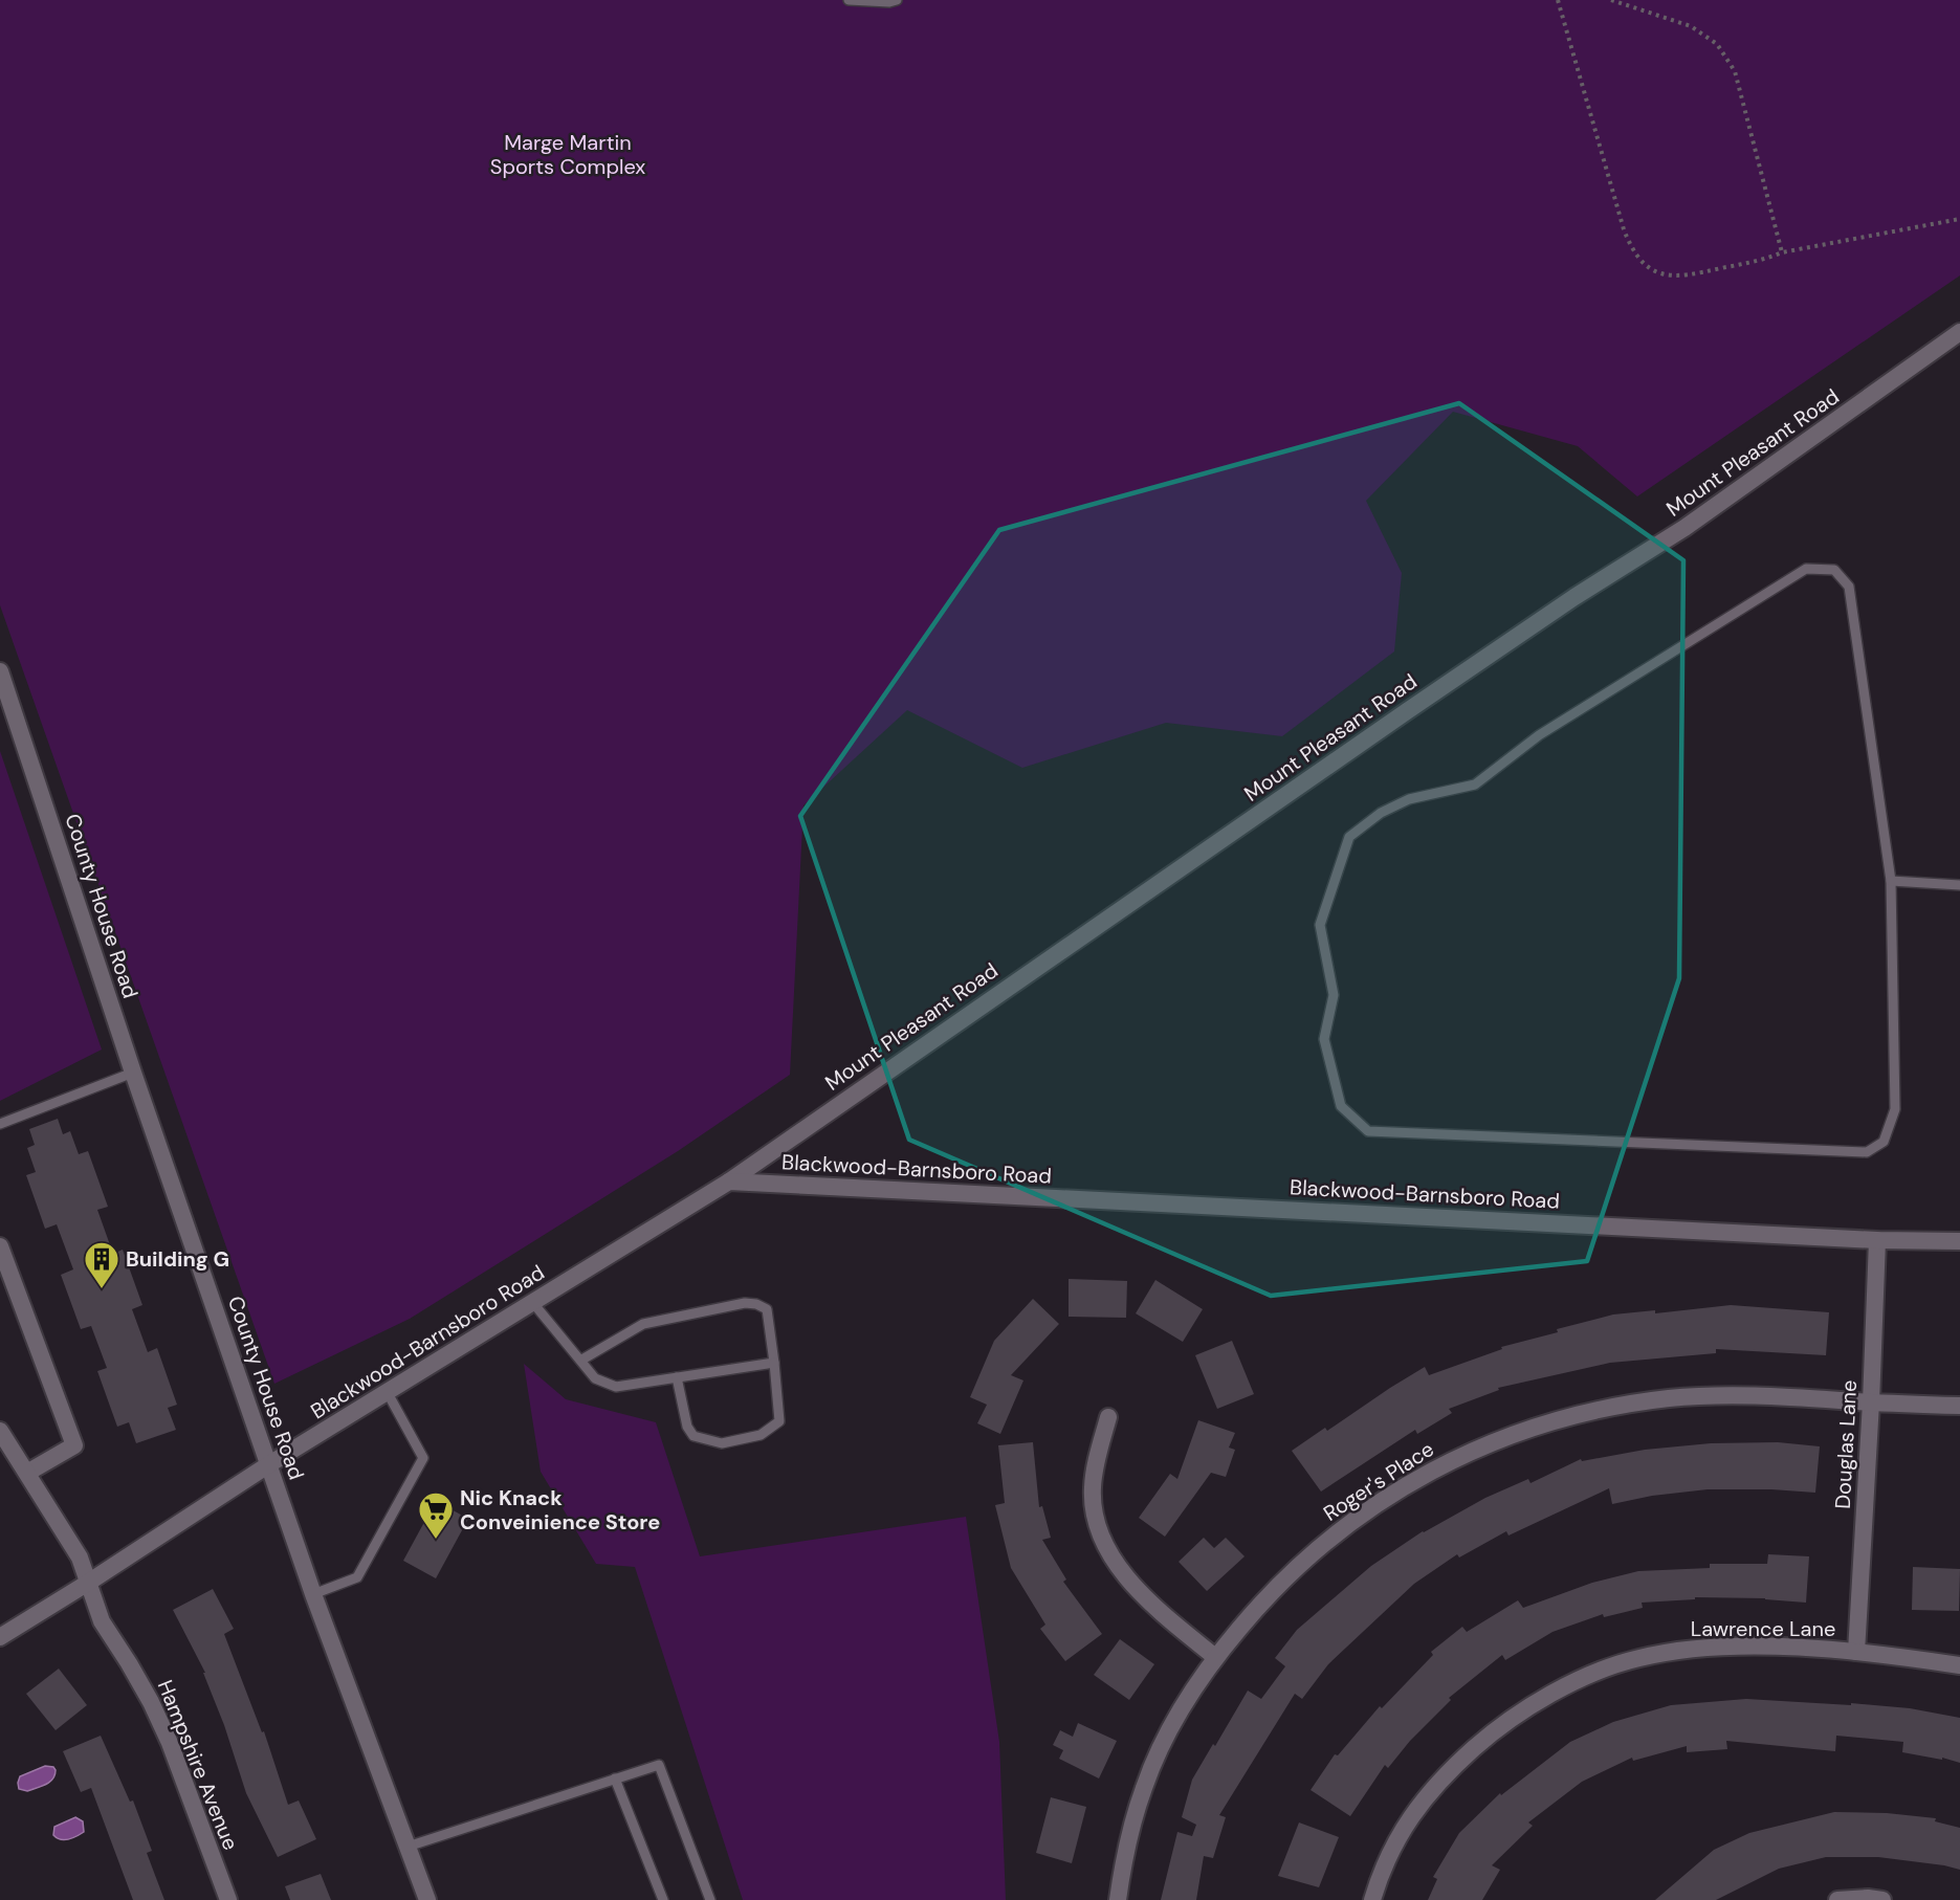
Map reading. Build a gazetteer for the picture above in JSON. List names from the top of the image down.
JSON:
{
  "streets": {
    "street": [
      "Mount Pleasant Road",
      "County House Road",
      "Blackwood-Barnsboro Road",
      "Douglas Lane",
      "Roger's Place",
      "Lawrence Lane",
      "Hampshire Avenue"
    ]
  },
  "crossings": [
    ["Mount Pleasant Road", "Blackwood-Barnsboro Road"],
    ["County House Road", "Blackwood-Barnsboro Road"],
    ["Blackwood-Barnsboro Road", "Douglas Lane"],
    ["Blackwood-Barnsboro Road", "Hampshire Avenue"],
    ["Douglas Lane", "Roger's Place"],
    ["Douglas Lane", "Lawrence Lane"]
  ],
  "parks": ["Marge Martin Sports Complex"],
  "places": {
    "building": ["Building G"],
    "supermarket": ["Nic Knack Conveinience Store"]
  }
}
